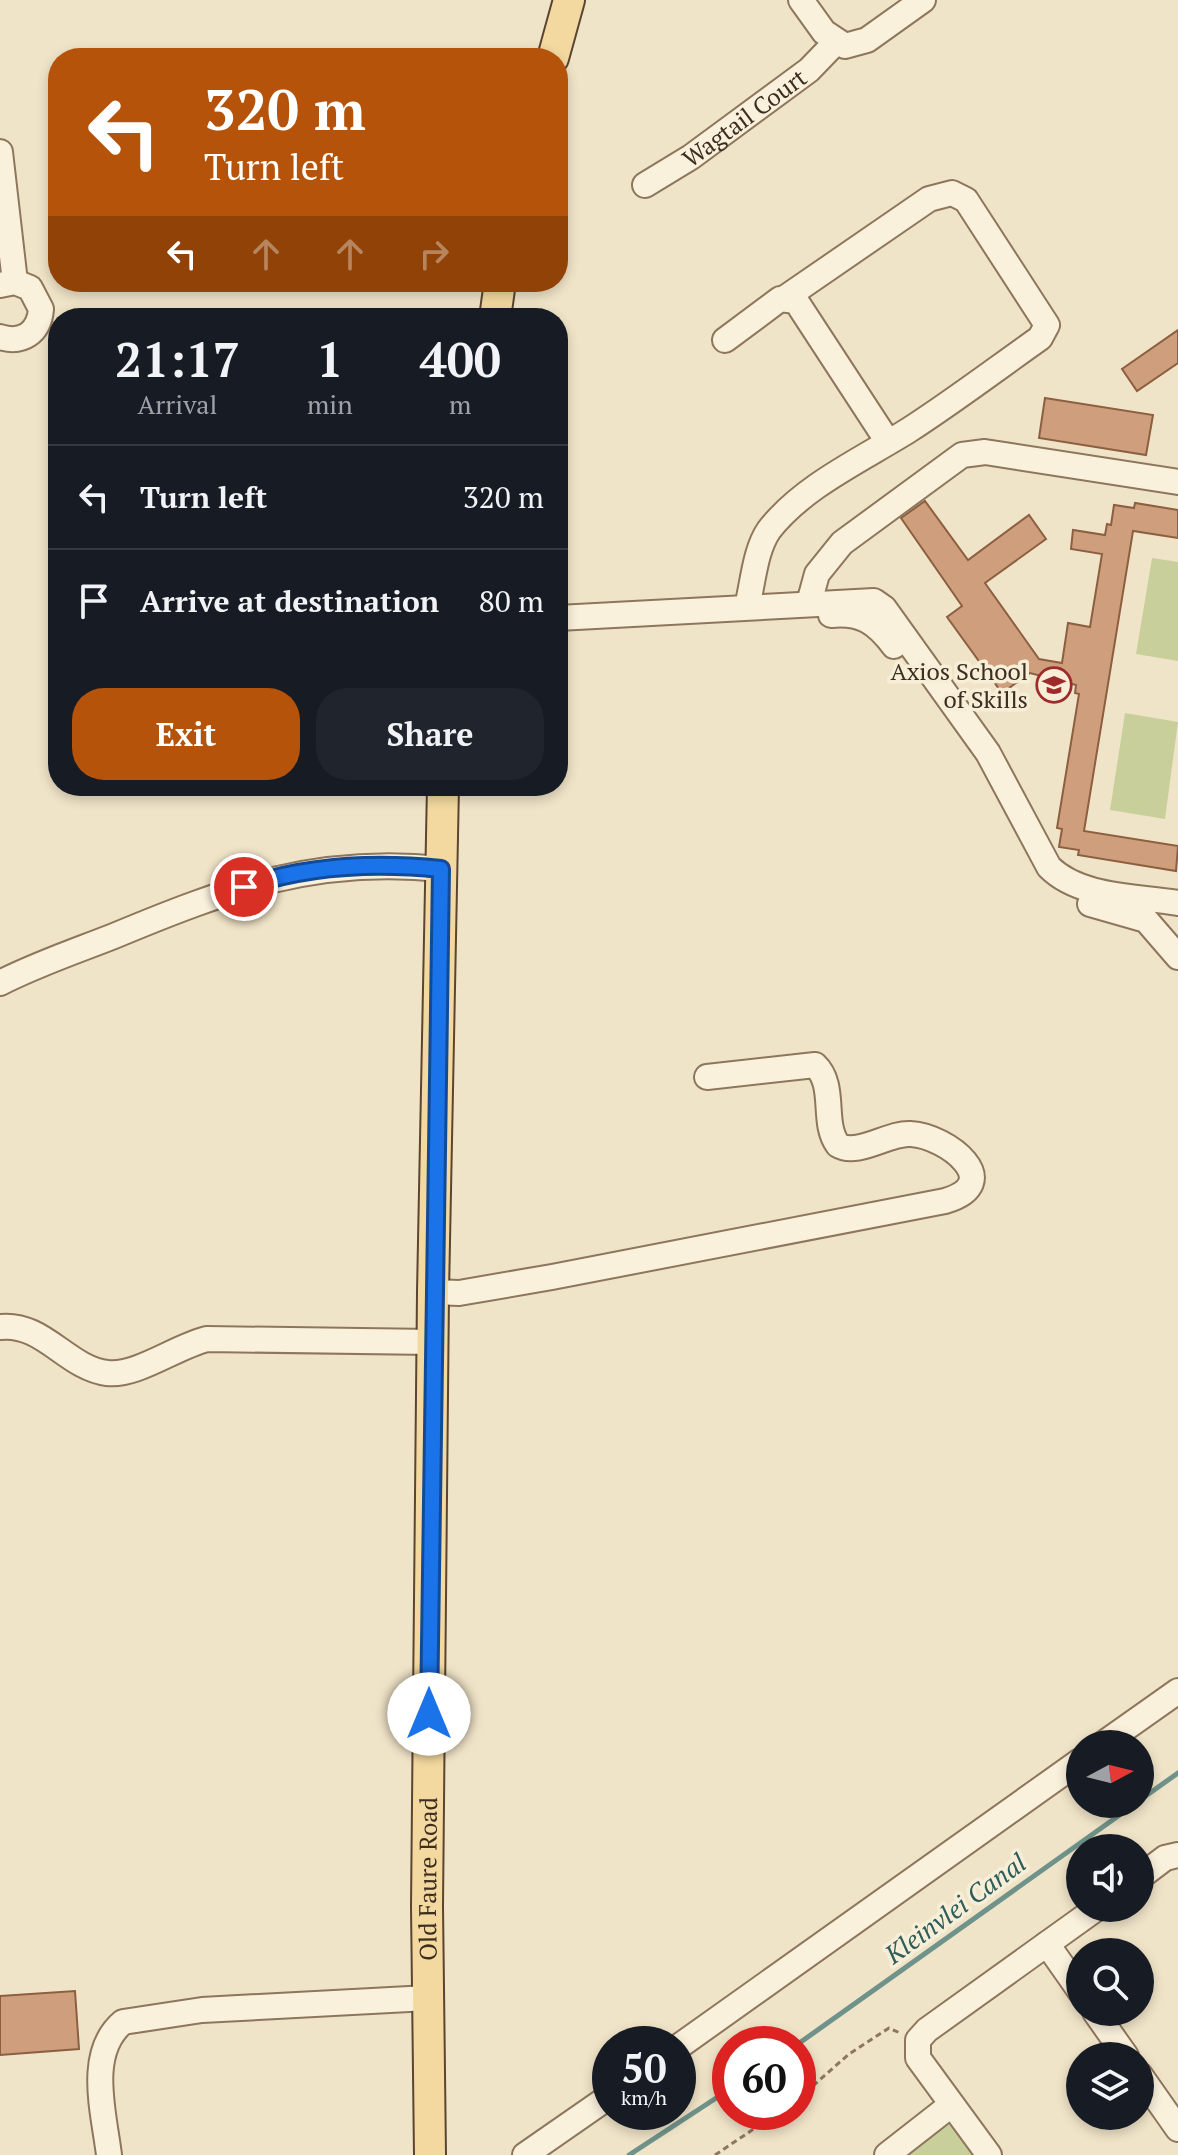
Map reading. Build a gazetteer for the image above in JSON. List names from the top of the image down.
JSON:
{
  "streets": {
    "main road": ["Old Faure Road"],
    "street": ["Wagtail Court"]
  },
  "water": ["Kleinvlei Canal"],
  "places": {
    "school or university": ["Axios School of Skills"]
  },
  "north": "right",
  "page": {
    "turn": ["320 m", "Turn left"],
    "eta": [
      "21:17",
      "Arrival",
      "1",
      "min",
      "400",
      "m"
    ],
    "list": [
      {
        "name": "Turn left",
        "value": "320 m"
      },
      {
        "name": "Arrive at destination",
        "value": "80 m"
      }
    ],
    "buttons": ["Exit", "Share"],
    "speed": "50 km/h",
    "limit": "60"
  }
}
